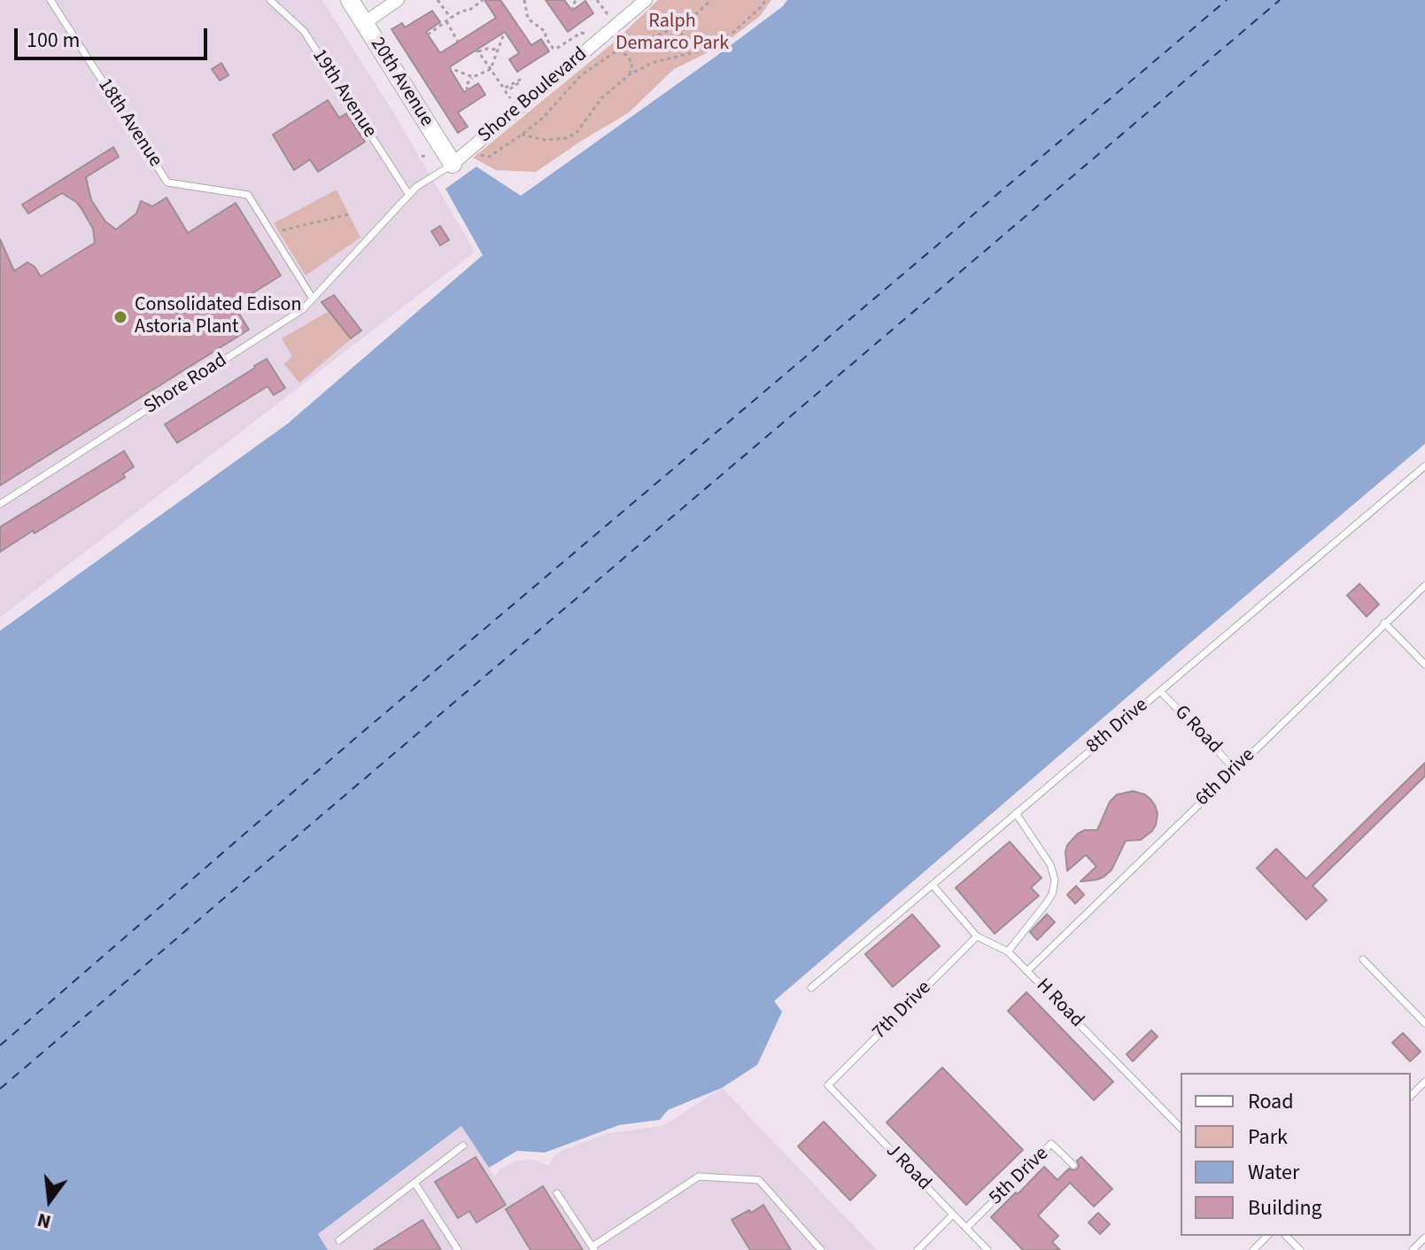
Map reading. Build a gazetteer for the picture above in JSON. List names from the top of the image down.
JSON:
{
  "streets": {
    "street": ["20th Avenue", "Shore Boulevard"],
    "lane": [
      "19th Avenue",
      "18th Avenue",
      "Shore Road",
      "8th Drive",
      "G Road",
      "6th Drive",
      "H Road",
      "7th Drive",
      "J Road",
      "5th Drive"
    ]
  },
  "crossings": [
    ["20th Avenue", "Shore Boulevard"],
    ["20th Avenue", "Shore Road"],
    ["19th Avenue", "Shore Road"],
    ["Shore Boulevard", "Shore Road"],
    ["18th Avenue", "Shore Road"],
    ["8th Drive", "G Road"],
    ["8th Drive", "H Road"],
    ["G Road", "6th Drive"],
    ["6th Drive", "H Road"],
    ["H Road", "7th Drive"],
    ["7th Drive", "J Road"],
    ["J Road", "5th Drive"]
  ],
  "parks": ["Ralph Demarco Park"],
  "places": ["Consolidated Edison Astoria Plant"],
  "legend": [
    "Road",
    "Park",
    "Water",
    "Building"
  ],
  "scale_bar": "100 m",
  "north": "bottom"
}
